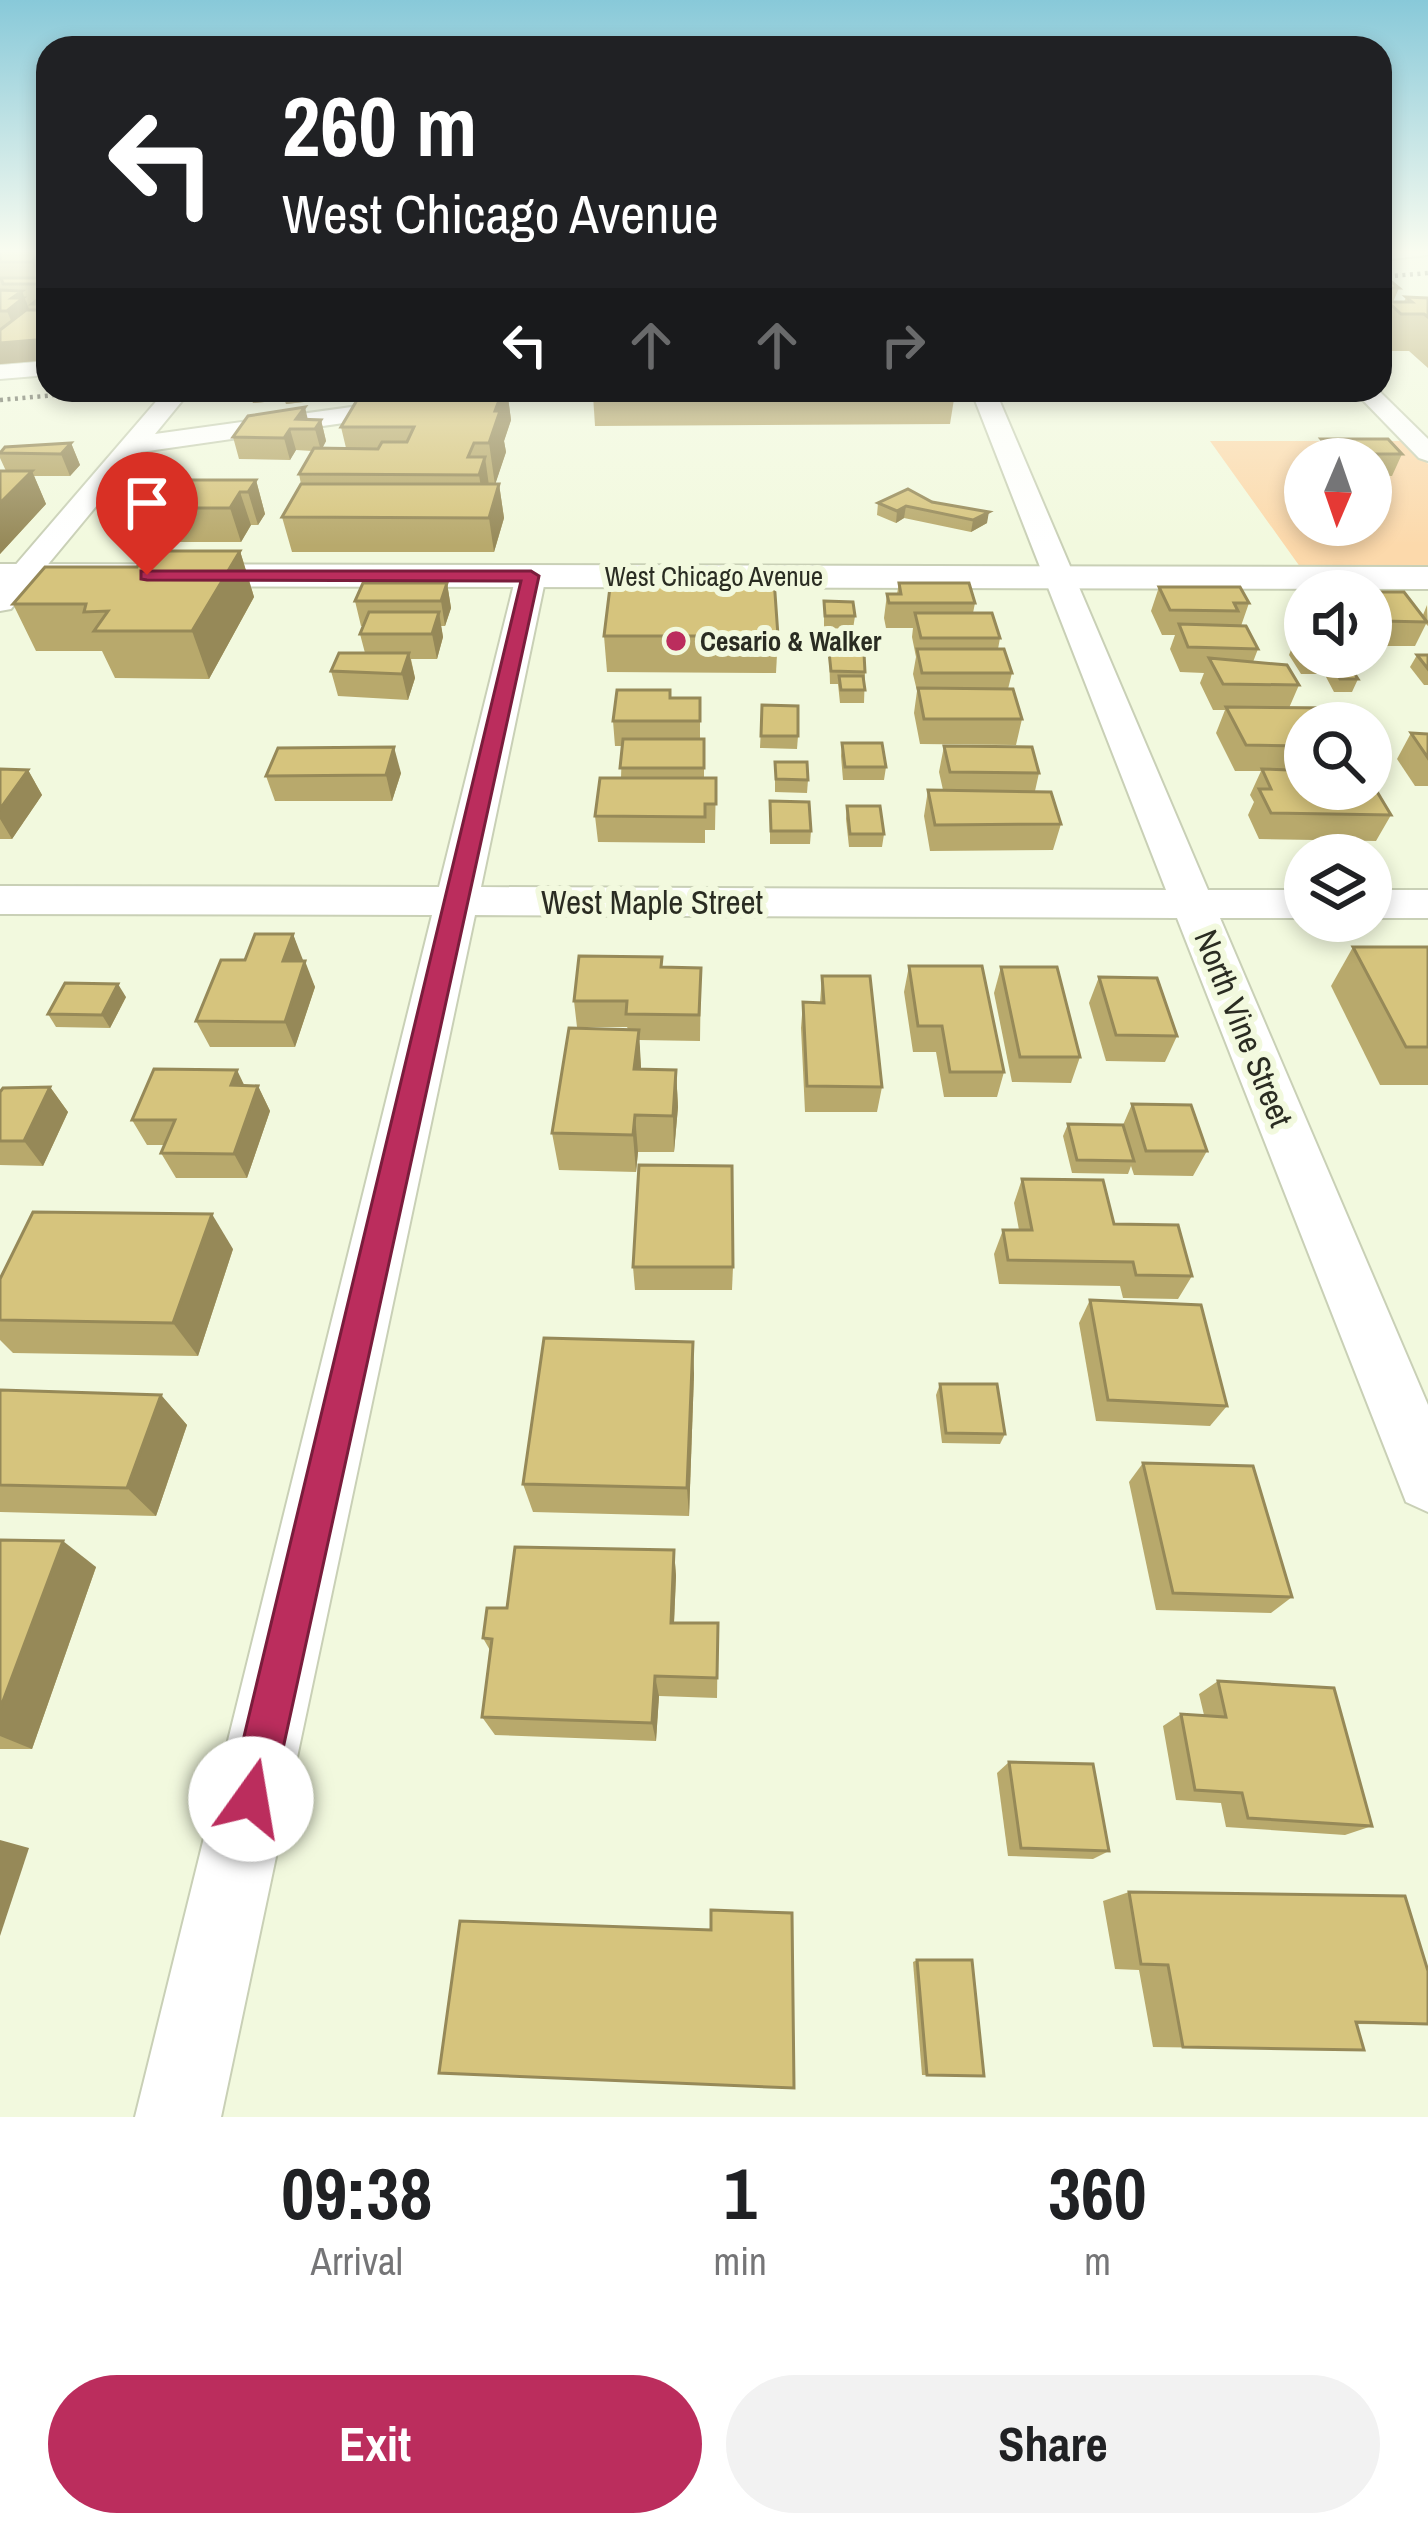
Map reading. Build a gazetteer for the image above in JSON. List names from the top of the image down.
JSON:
{
  "streets": {
    "main road": ["West Chicago Avenue"],
    "street": ["West Maple Street", "North Vine Street"]
  },
  "crossings": [
    ["West Chicago Avenue", "North Vine Street"],
    ["West Maple Street", "North Vine Street"]
  ],
  "places": ["Cesario & Walker"],
  "north": "bottom",
  "page": {
    "turn": ["260 m", "West Chicago Avenue"],
    "eta": [
      "09:38",
      "Arrival",
      "1",
      "min",
      "360",
      "m"
    ],
    "buttons": ["Exit", "Share"]
  }
}
